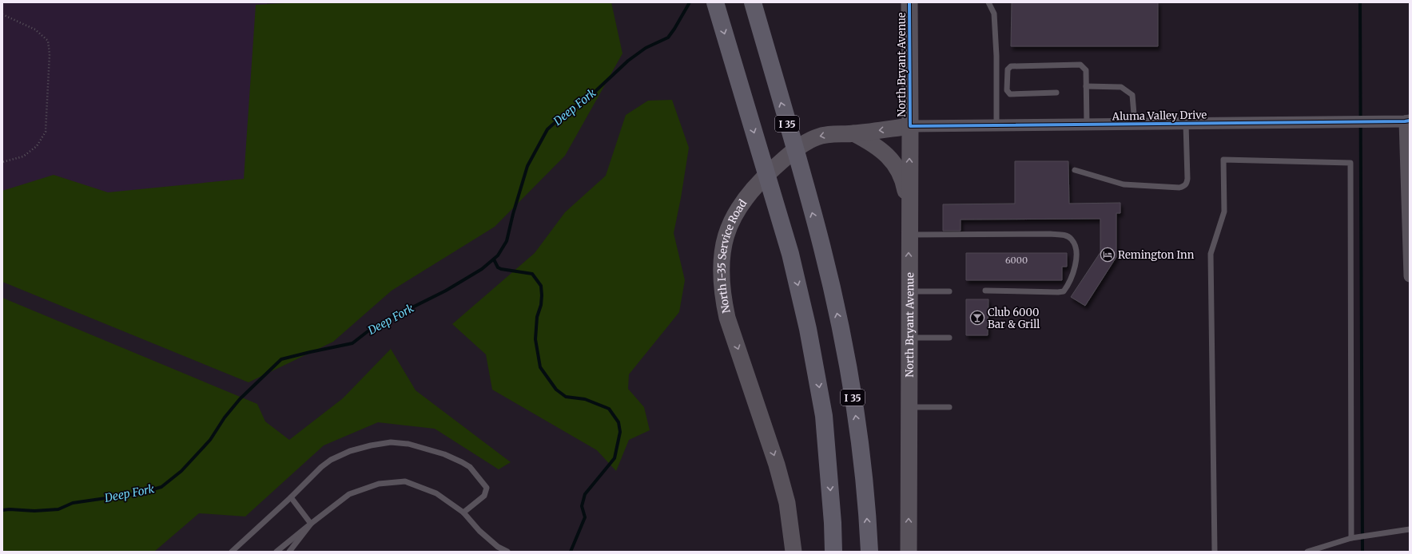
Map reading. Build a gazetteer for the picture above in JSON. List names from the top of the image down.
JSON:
{
  "streets": {
    "highway": ["I 35"],
    "main road": ["North Bryant Avenue", "North I-35 Service Road"],
    "street": ["Aluma Valley Drive"]
  },
  "crossings": [
    ["North Bryant Avenue", "Aluma Valley Drive"],
    ["North Bryant Avenue", "North I-35 Service Road"],
    ["Aluma Valley Drive", "North I-35 Service Road"]
  ],
  "one_way": ["North Bryant Avenue"],
  "water": ["Deep Fork"],
  "places": {
    "hotel": ["Remington Inn"],
    "bar": ["Club 6000 Bar & Grill"]
  },
  "house_numbers": ["6000"]
}
